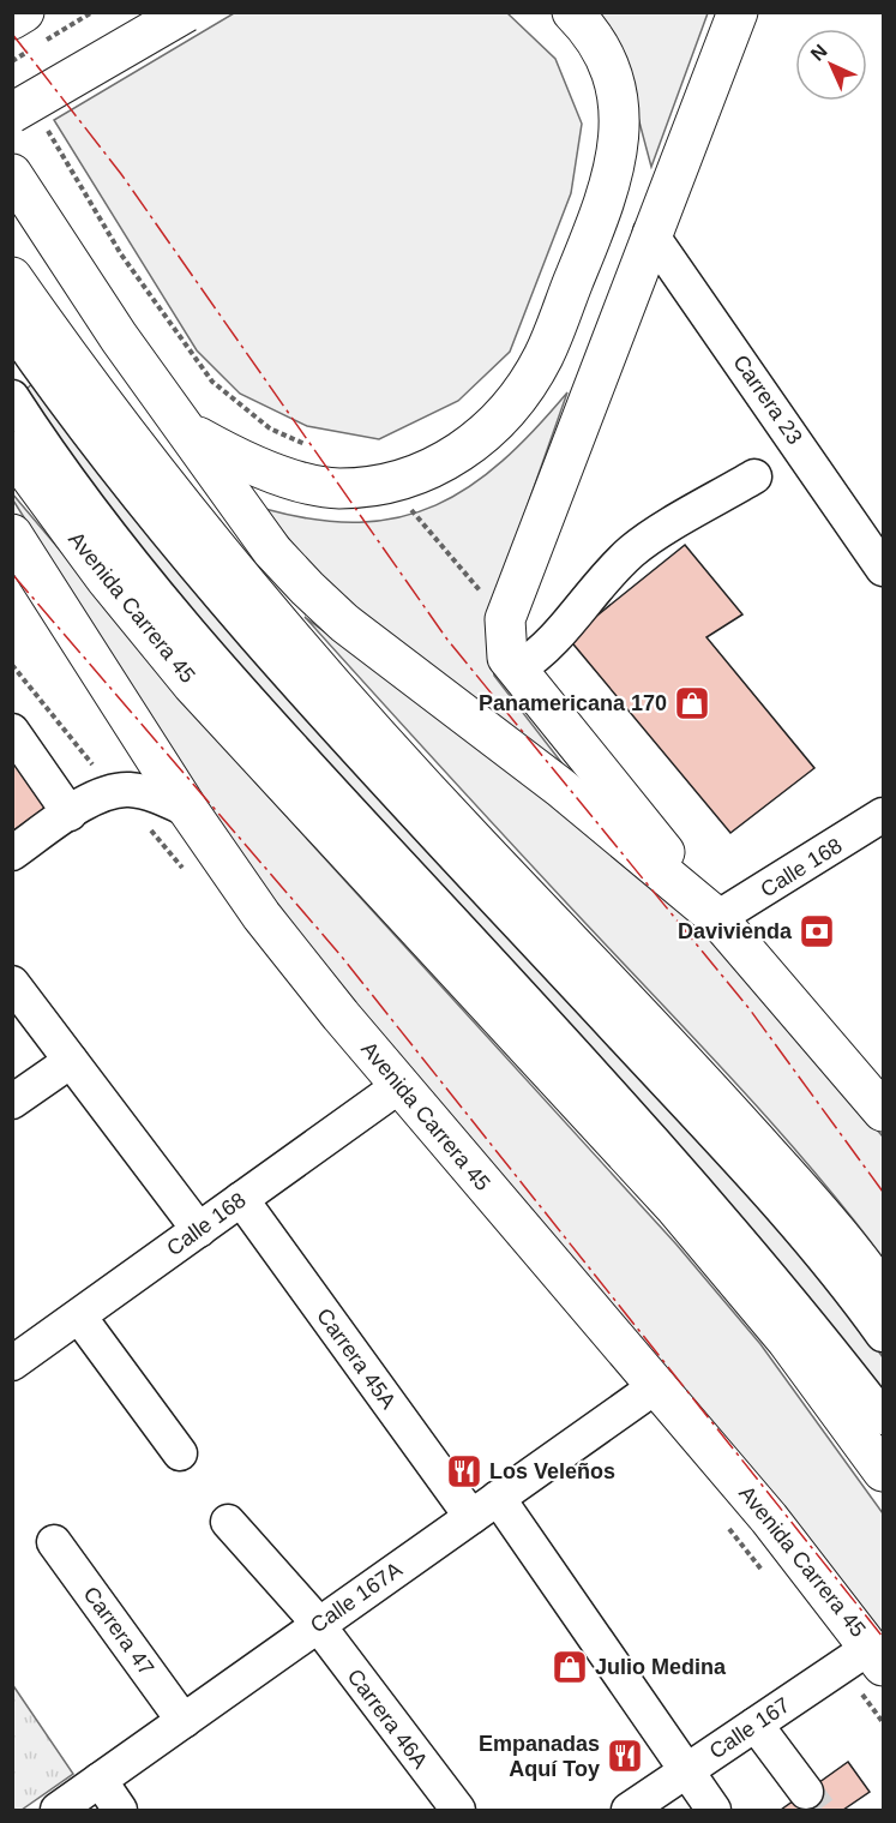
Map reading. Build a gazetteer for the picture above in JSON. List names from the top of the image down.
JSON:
{
  "streets": {
    "main road": ["Avenida Carrera 45"],
    "street": [
      "Carrera 23",
      "Calle 168",
      "Carrera 45A",
      "Calle 167A",
      "Carrera 47",
      "Carrera 46A",
      "Calle 167"
    ]
  },
  "crossings": [
    ["Avenida Carrera 45", "Calle 168"],
    ["Avenida Carrera 45", "Calle 167A"],
    ["Avenida Carrera 45", "Calle 167"],
    ["Calle 168", "Carrera 45A"],
    ["Carrera 45A", "Calle 167A"],
    ["Carrera 45A", "Calle 167"],
    ["Calle 167A", "Carrera 47"],
    ["Calle 167A", "Carrera 46A"]
  ],
  "places": {
    "shop": ["Panamericana 170", "Julio Medina"],
    "bank": ["Davivienda"],
    "restaurant": ["Los Veleños", "Empanadas Aquí Toy"]
  },
  "north": "top left"
}
